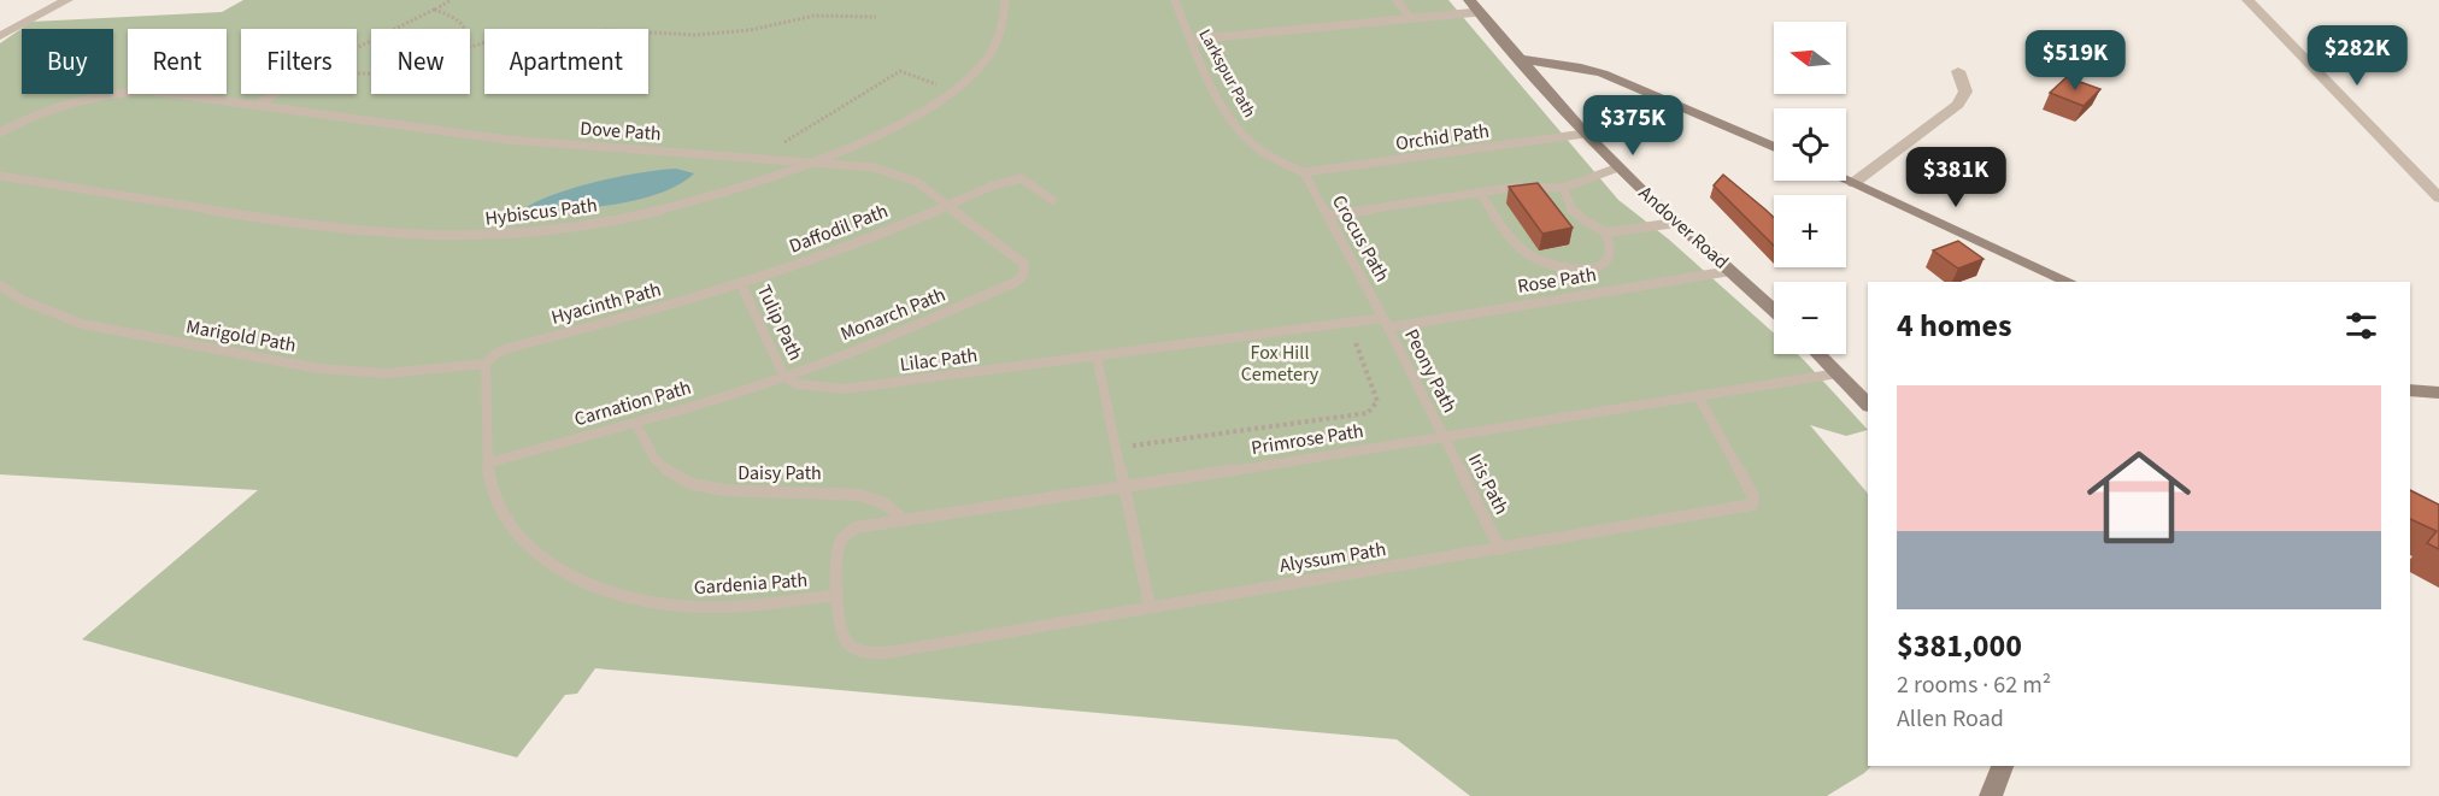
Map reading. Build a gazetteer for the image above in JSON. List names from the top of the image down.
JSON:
{
  "streets": {
    "main road": ["Andover Road"],
    "lane": [
      "Larkspur Path",
      "Dove Path",
      "Orchid Path",
      "Hybiscus Path",
      "Daffodil Path",
      "Crocus Path",
      "Rose Path",
      "Hyacinth Path",
      "Monarch Path",
      "Tulip Path",
      "Marigold Path",
      "Lilac Path",
      "Peony Path",
      "Carnation Path",
      "Primrose Path",
      "Daisy Path",
      "Iris Path",
      "Alyssum Path",
      "Gardenia Path"
    ]
  },
  "crossings": [
    ["Larkspur Path", "Orchid Path"],
    ["Larkspur Path", "Crocus Path"],
    ["Dove Path", "Hybiscus Path"],
    ["Dove Path", "Daffodil Path"],
    ["Dove Path", "Monarch Path"],
    ["Orchid Path", "Andover Road"],
    ["Orchid Path", "Crocus Path"],
    ["Andover Road", "Rose Path"],
    ["Daffodil Path", "Hyacinth Path"],
    ["Daffodil Path", "Tulip Path"],
    ["Crocus Path", "Rose Path"],
    ["Crocus Path", "Lilac Path"],
    ["Crocus Path", "Peony Path"],
    ["Rose Path", "Lilac Path"],
    ["Rose Path", "Peony Path"],
    ["Hyacinth Path", "Tulip Path"],
    ["Hyacinth Path", "Marigold Path"],
    ["Hyacinth Path", "Gardenia Path"],
    ["Monarch Path", "Tulip Path"],
    ["Monarch Path", "Lilac Path"],
    ["Monarch Path", "Carnation Path"],
    ["Tulip Path", "Lilac Path"],
    ["Tulip Path", "Carnation Path"],
    ["Marigold Path", "Gardenia Path"],
    ["Lilac Path", "Peony Path"],
    ["Lilac Path", "Carnation Path"],
    ["Peony Path", "Primrose Path"],
    ["Peony Path", "Iris Path"],
    ["Carnation Path", "Daisy Path"],
    ["Carnation Path", "Gardenia Path"],
    ["Primrose Path", "Daisy Path"],
    ["Primrose Path", "Iris Path"],
    ["Primrose Path", "Alyssum Path"],
    ["Primrose Path", "Gardenia Path"],
    ["Iris Path", "Alyssum Path"],
    ["Alyssum Path", "Gardenia Path"]
  ],
  "parks": ["Fox Hill Cemetery"],
  "north": "left",
  "page": {
    "map_buttons": ["+", "−"],
    "price": [
      "$282K",
      "$519K",
      "$375K",
      "$381K"
    ],
    "chip": [
      "Buy",
      "Rent",
      "Filters",
      "New",
      "Apartment"
    ],
    "heading": "4 homes",
    "list": [
      {
        "name": "$381,000",
        "note": "2 rooms · 62 m² · Allen Road"
      }
    ]
  }
}
